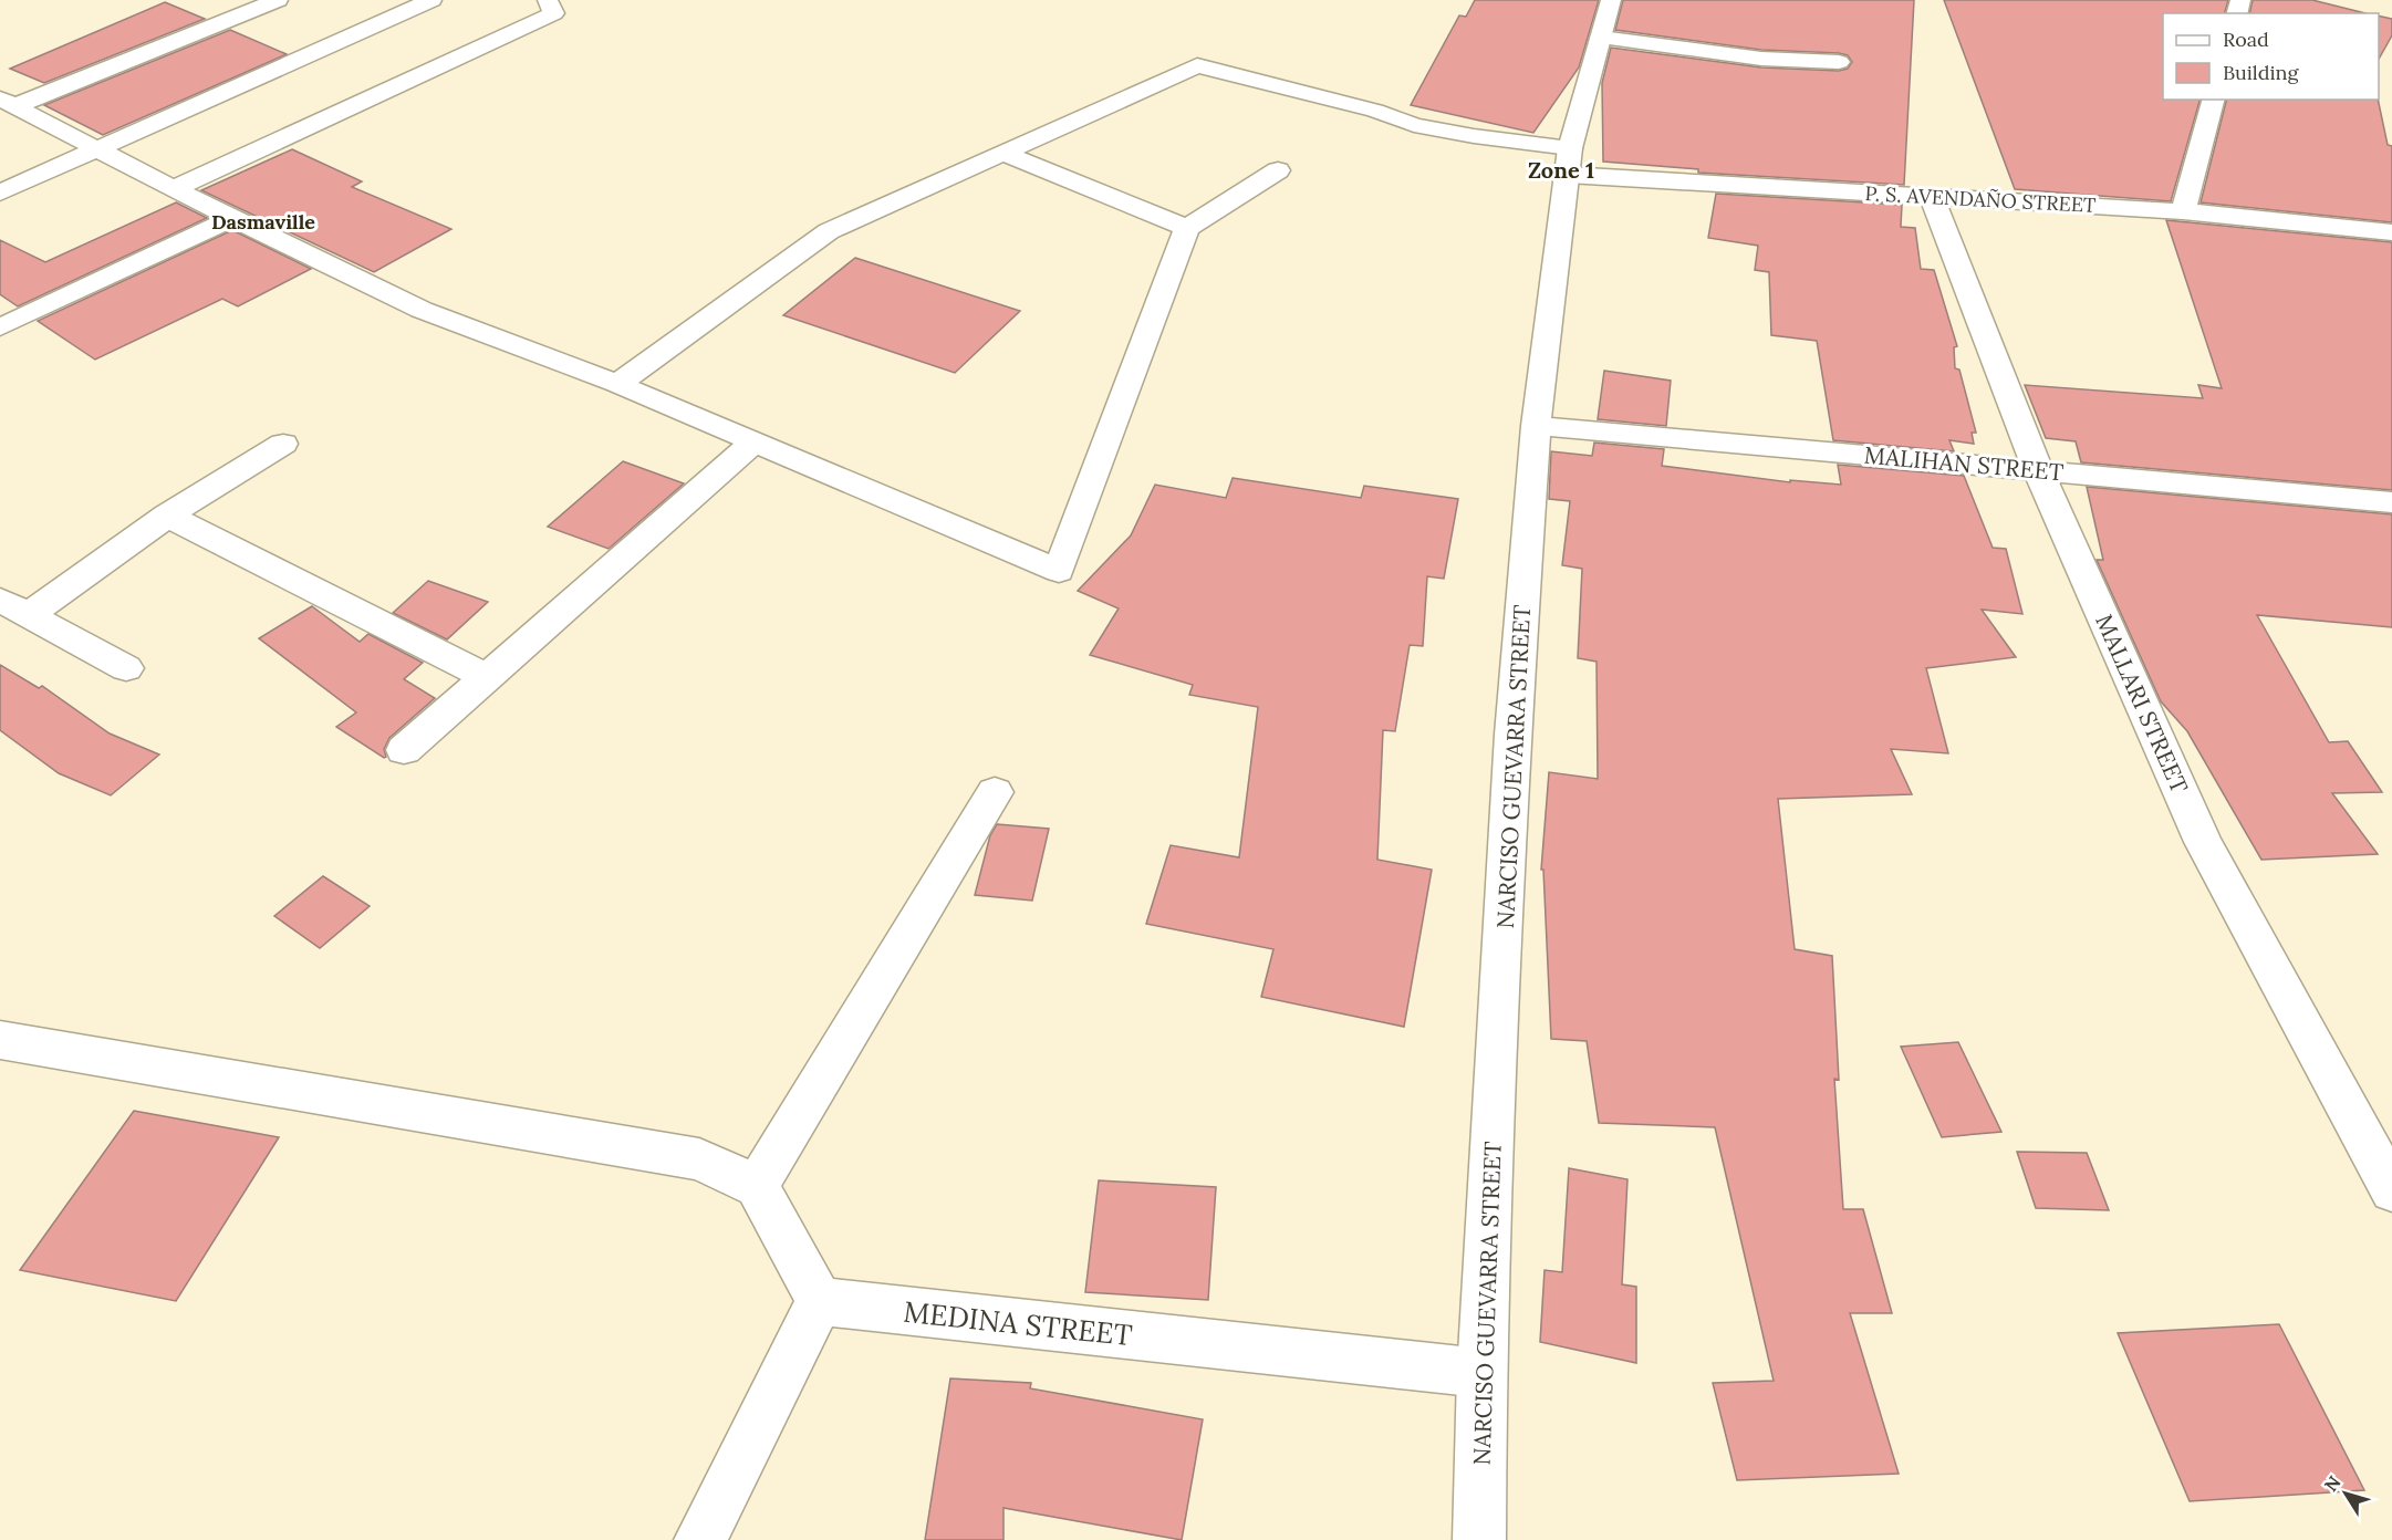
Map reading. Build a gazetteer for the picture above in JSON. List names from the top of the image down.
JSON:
{
  "streets": {
    "street": [
      "P. S. AVENDAÑO STREET",
      "MALIHAN STREET",
      "MALLARI STREET",
      "NARCISO GUEVARRA STREET",
      "MEDINA STREET"
    ]
  },
  "crossings": [
    ["P. S. AVENDAÑO STREET", "MALLARI STREET"],
    ["P. S. AVENDAÑO STREET", "NARCISO GUEVARRA STREET"],
    ["MALIHAN STREET", "MALLARI STREET"],
    ["MALIHAN STREET", "NARCISO GUEVARRA STREET"],
    ["NARCISO GUEVARRA STREET", "MEDINA STREET"]
  ],
  "districts": ["Zone 1", "Dasmaville"],
  "legend": ["Road", "Building"],
  "north": "top left"
}
